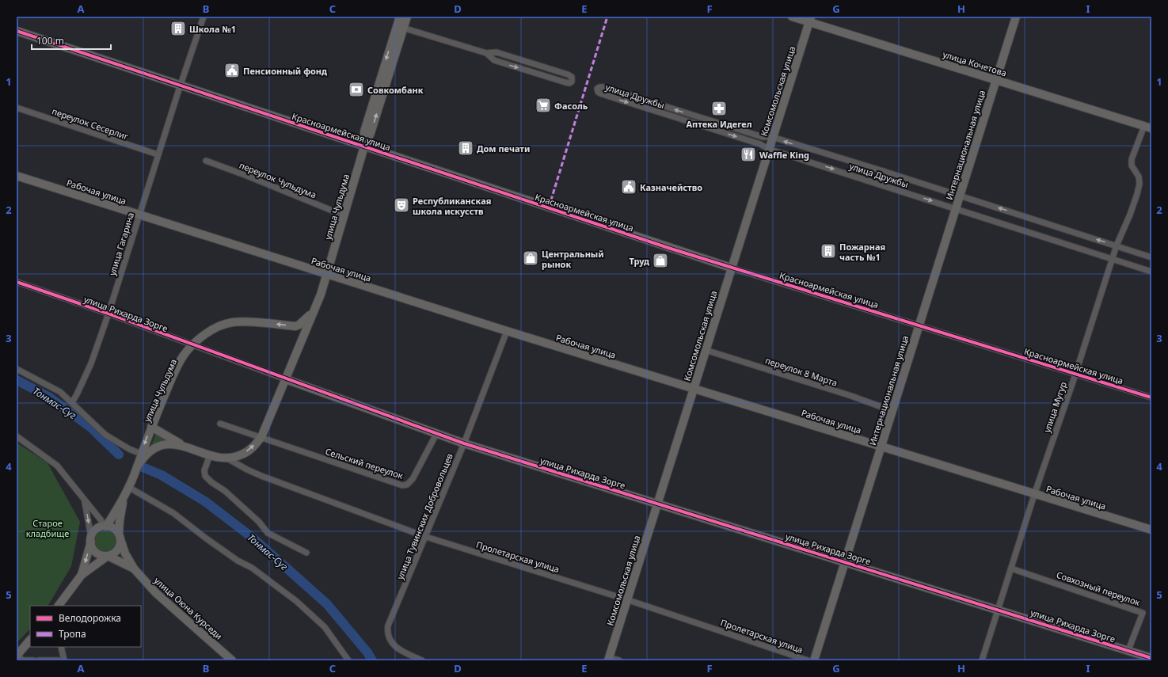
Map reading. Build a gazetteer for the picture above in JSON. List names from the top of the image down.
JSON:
{
  "streets": {
    "street": [
      "улица Кочетова",
      "Комсомольская улица",
      "улица Дружбы",
      "переулок Сесерлиг",
      "Красноармейская улица",
      "Интернациональная улица",
      "переулок Чульдума",
      "Рабочая улица",
      "улица Чульдума",
      "улица Гагарина",
      "улица Рихарда Зорге",
      "переулок 8 Марта",
      "улица Мугур",
      "Сельский переулок",
      "улица Тувинских Добровольцев",
      "Пролетарская улица",
      "Совхозный переулок",
      "улица Оюна Курседи"
    ]
  },
  "crossings": [
    ["улица Кочетова", "Комсомольская улица"],
    ["улица Кочетова", "Интернациональная улица"],
    ["улица Кочетова", "улица Мугур"],
    ["Комсомольская улица", "улица Дружбы"],
    ["Комсомольская улица", "Красноармейская улица"],
    ["Комсомольская улица", "Рабочая улица"],
    ["Комсомольская улица", "улица Рихарда Зорге"],
    ["Комсомольская улица", "переулок 8 Марта"],
    ["Комсомольская улица", "Пролетарская улица"],
    ["улица Дружбы", "Интернациональная улица"],
    ["улица Дружбы", "улица Мугур"],
    ["переулок Сесерлиг", "улица Гагарина"],
    ["Красноармейская улица", "Интернациональная улица"],
    ["Красноармейская улица", "улица Чульдума"],
    ["Красноармейская улица", "улица Гагарина"],
    ["Красноармейская улица", "улица Мугур"],
    ["Интернациональная улица", "Рабочая улица"],
    ["Интернациональная улица", "улица Рихарда Зорге"],
    ["Интернациональная улица", "переулок 8 Марта"],
    ["переулок Чульдума", "улица Чульдума"],
    ["Рабочая улица", "улица Чульдума"],
    ["Рабочая улица", "улица Гагарина"],
    ["Рабочая улица", "улица Мугур"],
    ["Рабочая улица", "улица Тувинских Добровольцев"],
    ["улица Чульдума", "улица Рихарда Зорге"],
    ["улица Чульдума", "Сельский переулок"],
    ["улица Чульдума", "Пролетарская улица"],
    ["улица Чульдума", "улица Оюна Курседи"],
    ["улица Гагарина", "улица Рихарда Зорге"],
    ["улица Рихарда Зорге", "улица Мугур"],
    ["улица Рихарда Зорге", "Сельский переулок"],
    ["улица Рихарда Зорге", "улица Тувинских Добровольцев"],
    ["улица Рихарда Зорге", "Совхозный переулок"],
    ["улица Мугур", "Совхозный переулок"],
    ["улица Тувинских Добровольцев", "Пролетарская улица"]
  ],
  "water": ["Тонмас-Суг"],
  "parks": ["Старое кладбище"],
  "places": {
    "building": ["Школа №1", "Дом печати", "Пожарная часть №1"],
    "public building": ["Пенсионный фонд", "Казначейство"],
    "bank": ["Совкомбанк"],
    "supermarket": ["Фасоль"],
    "pharmacy": ["Аптека Идегел"],
    "restaurant": ["Waffle King"],
    "theatre": ["Республиканская школа искусств"],
    "shop": ["Центральный рынок", "Труд"]
  },
  "legend": ["Велодорожка", "Тропа"],
  "scale_bar": "100 m",
  "grid": {
    "columns": [
      "A",
      "B",
      "C",
      "D",
      "E",
      "F",
      "G",
      "H",
      "I"
    ],
    "rows": [
      "1",
      "2",
      "3",
      "4",
      "5"
    ]
  }
}
